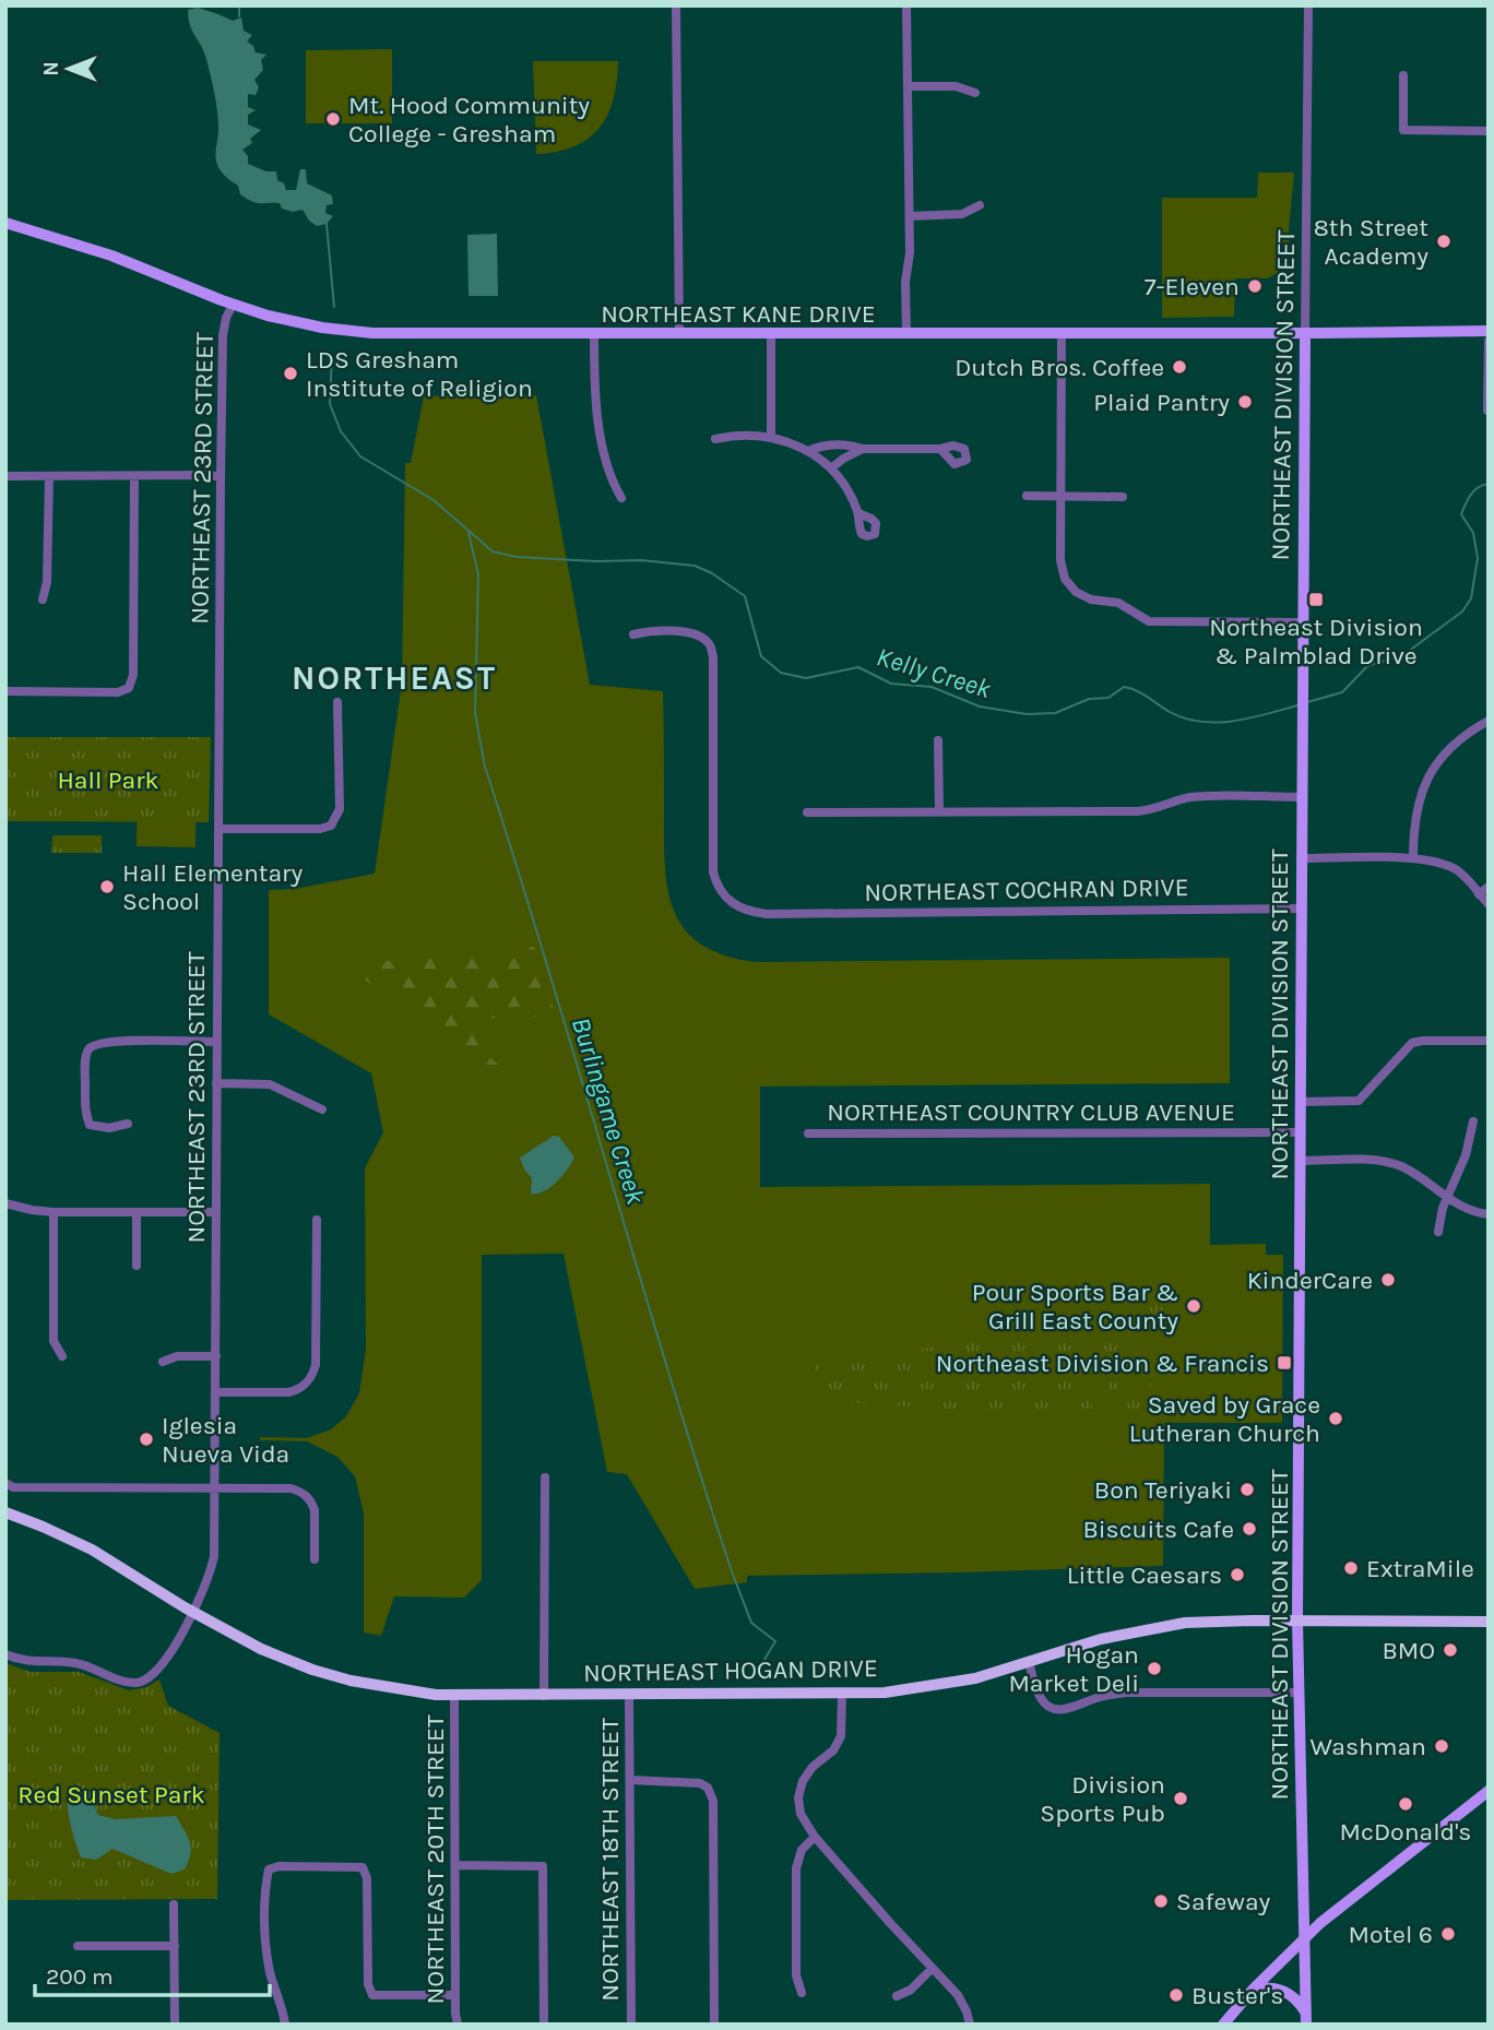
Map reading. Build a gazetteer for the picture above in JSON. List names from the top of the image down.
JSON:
{
  "streets": {
    "highway": ["NORTHEAST HOGAN DRIVE"],
    "main road": ["NORTHEAST KANE DRIVE", "NORTHEAST DIVISION STREET"],
    "street": [
      "NORTHEAST 23RD STREET",
      "NORTHEAST COCHRAN DRIVE",
      "NORTHEAST COUNTRY CLUB AVENUE",
      "NORTHEAST 20TH STREET",
      "NORTHEAST 18TH STREET"
    ]
  },
  "crossings": [
    ["NORTHEAST KANE DRIVE", "NORTHEAST DIVISION STREET"],
    ["NORTHEAST KANE DRIVE", "NORTHEAST 23RD STREET"],
    ["NORTHEAST DIVISION STREET", "NORTHEAST COCHRAN DRIVE"],
    ["NORTHEAST DIVISION STREET", "NORTHEAST COUNTRY CLUB AVENUE"],
    ["NORTHEAST DIVISION STREET", "NORTHEAST HOGAN DRIVE"],
    ["NORTHEAST 23RD STREET", "NORTHEAST HOGAN DRIVE"],
    ["NORTHEAST HOGAN DRIVE", "NORTHEAST 20TH STREET"],
    ["NORTHEAST HOGAN DRIVE", "NORTHEAST 18TH STREET"]
  ],
  "districts": ["NORTHEAST"],
  "water": ["Kelly Creek", "Burlingame Creek"],
  "parks": ["Hall Park", "Red Sunset Park"],
  "places": {
    "other": [
      "Mt. Hood Community College - Gresham",
      "8th Street Academy",
      "7-Eleven",
      "Dutch Bros. Coffee",
      "LDS Gresham Institute of Religion",
      "Plaid Pantry",
      "Hall Elementary School",
      "KinderCare",
      "Pour Sports Bar & Grill East County",
      "Saved by Grace Lutheran Church",
      "Iglesia Nueva Vida",
      "Bon Teriyaki",
      "Biscuits Cafe",
      "ExtraMile",
      "Little Caesars",
      "BMO",
      "Hogan Market Deli",
      "Washman",
      "Division Sports Pub",
      "McDonald's",
      "Safeway",
      "Motel 6",
      "Buster's"
    ],
    "transit": ["Northeast Division & Palmblad Drive", "Northeast Division & Francis"]
  },
  "scale_bar": "200 m",
  "north": "left"
}
